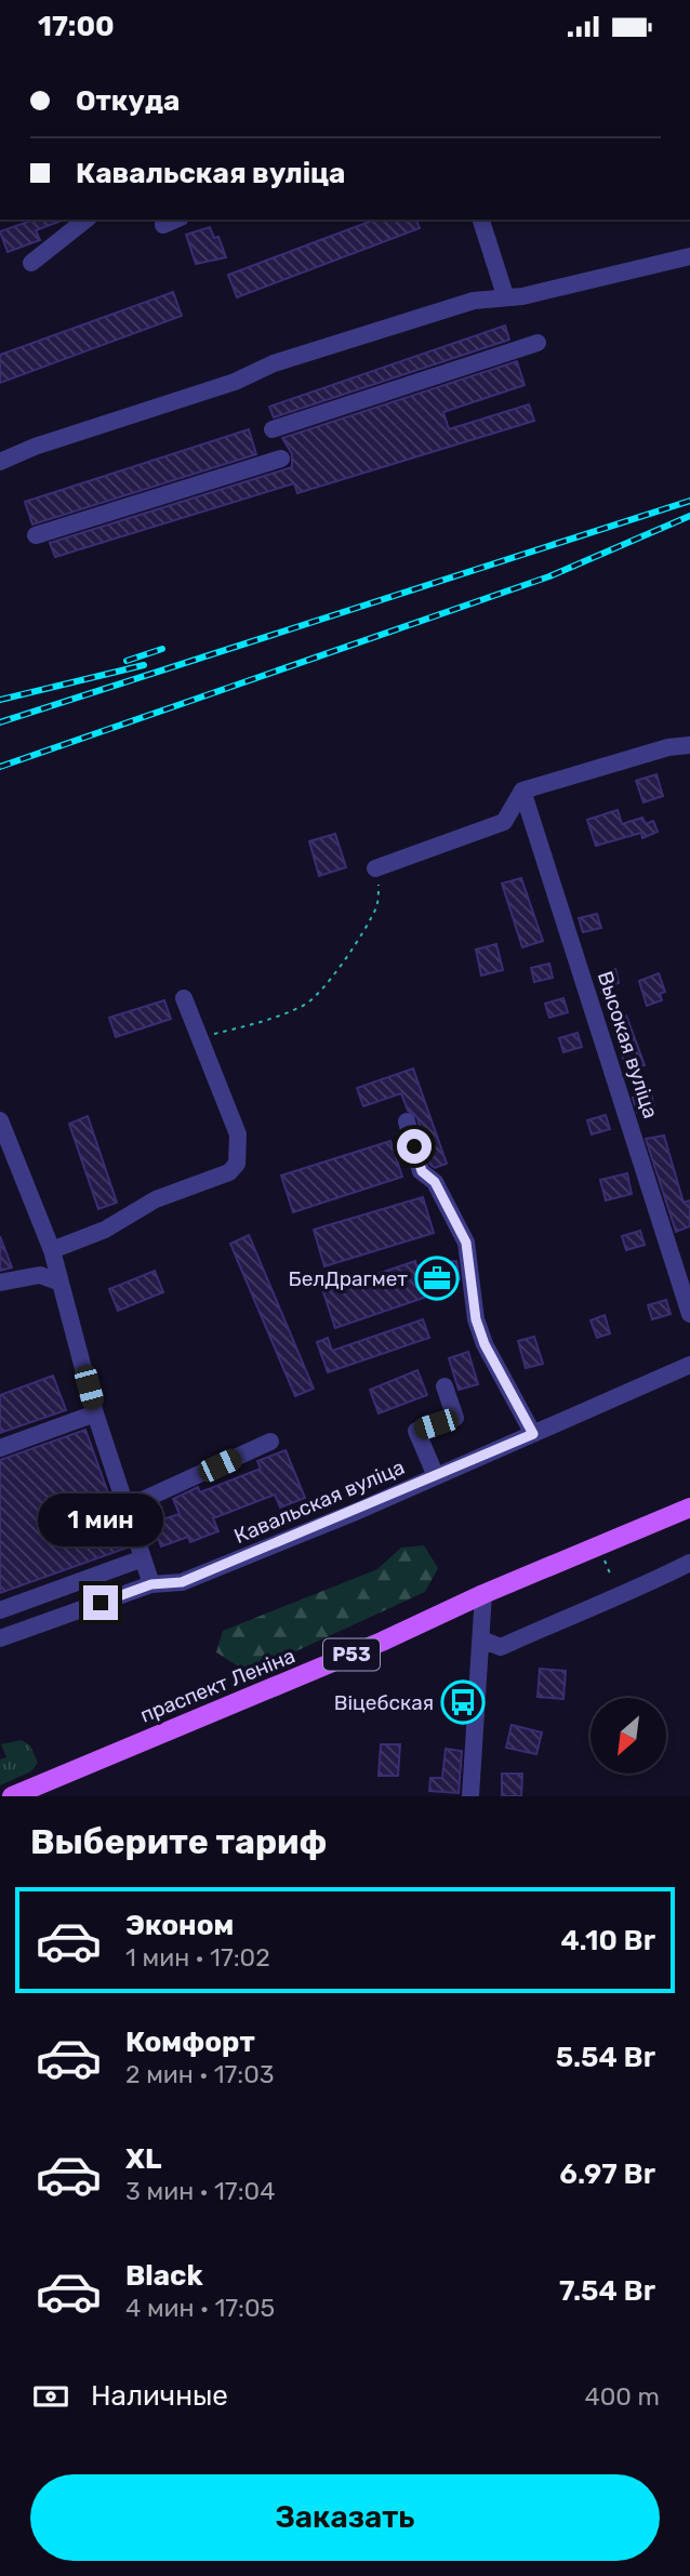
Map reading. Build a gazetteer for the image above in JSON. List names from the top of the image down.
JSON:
{
  "streets": {
    "main road": ["Р53", "праспект Леніна"],
    "street": ["Высокая вуліца", "Кавальская вуліца"]
  },
  "places": {
    "office": ["БелДрагмет"],
    "bus stop": ["Віцебская"]
  },
  "north": "bottom left",
  "page": {
    "status": "17:00",
    "banner": ["Откуда", "Кавальская вуліца"],
    "bubble": "1 мин",
    "heading": "Выберите тариф",
    "list": [
      {
        "name": "Эконом",
        "note": "1 мин · 17:02",
        "value": "4.10 Br"
      },
      {
        "name": "Комфорт",
        "note": "2 мин · 17:03",
        "value": "5.54 Br"
      },
      {
        "name": "XL",
        "note": "3 мин · 17:04",
        "value": "6.97 Br"
      },
      {
        "name": "Black",
        "note": "4 мин · 17:05",
        "value": "7.54 Br"
      }
    ],
    "pay": ["Наличные", "400 m"],
    "buttons": "Заказать"
  }
}
